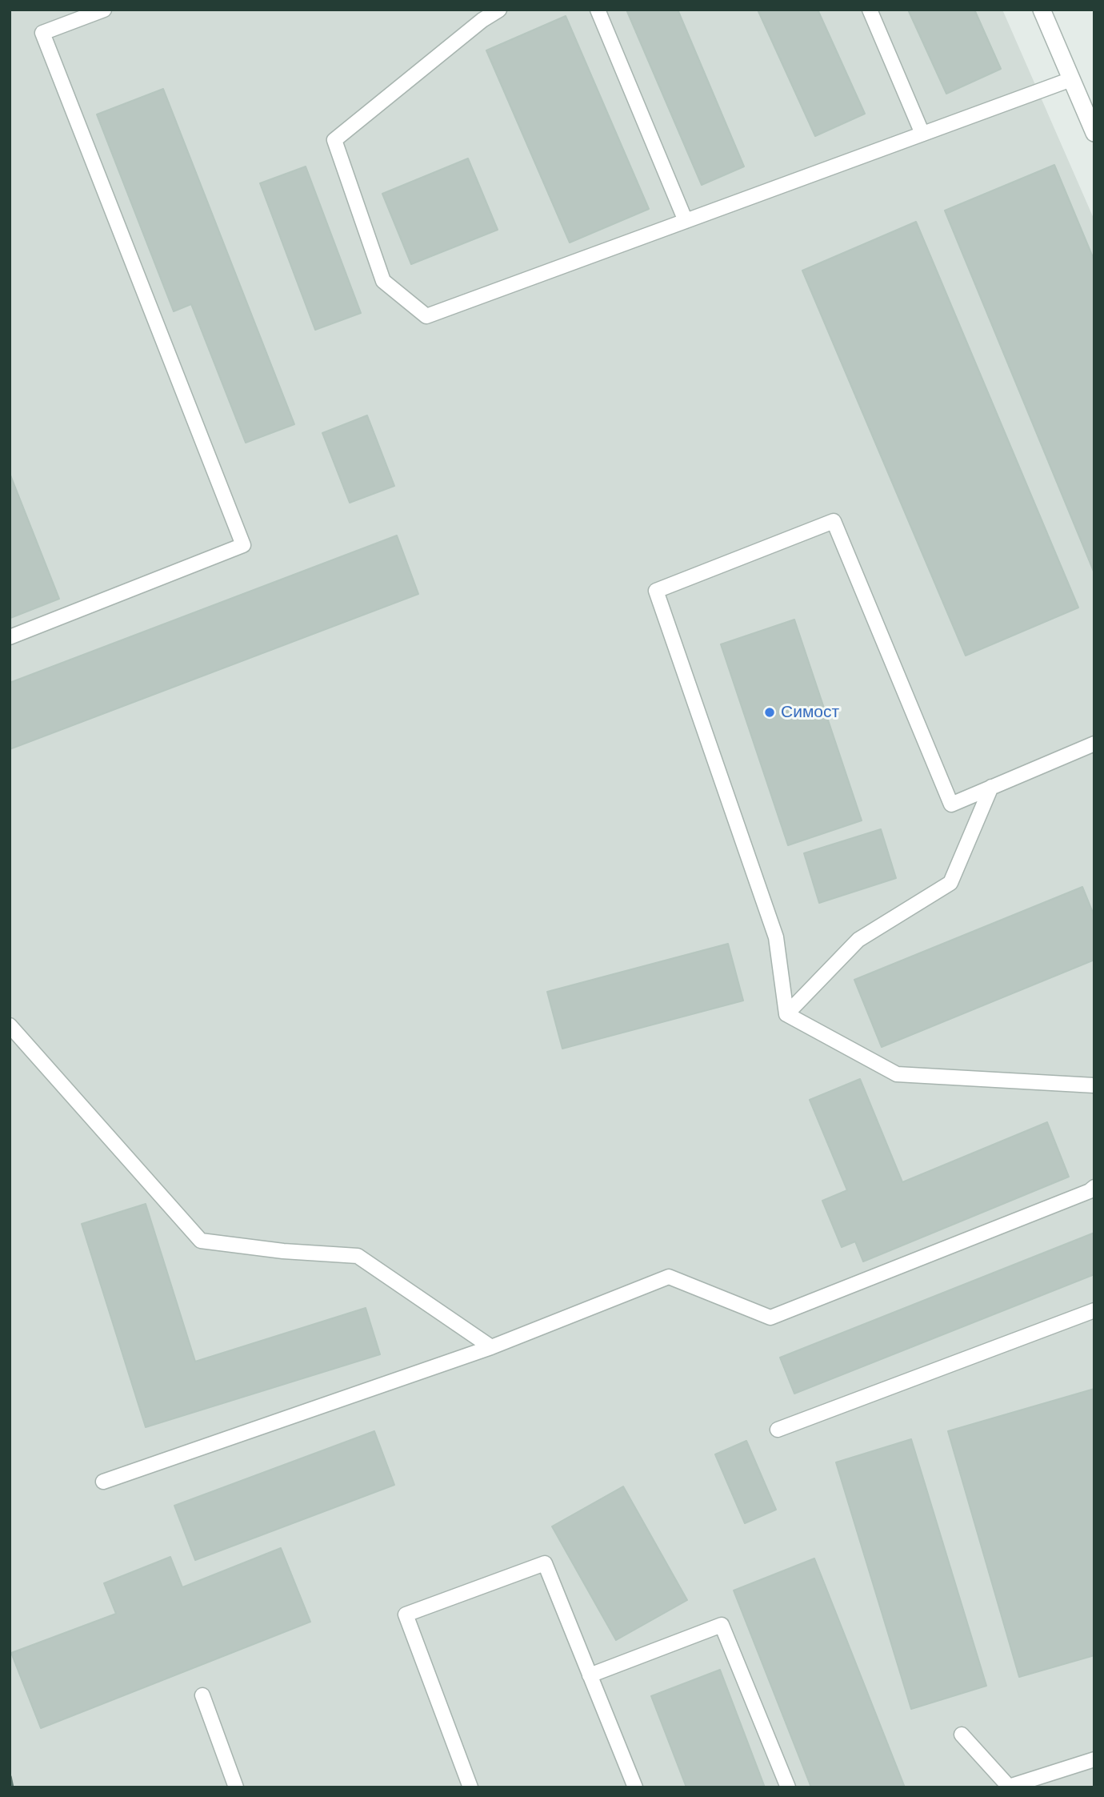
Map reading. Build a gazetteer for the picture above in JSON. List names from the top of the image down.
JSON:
{
  "places": ["Симост"]
}
